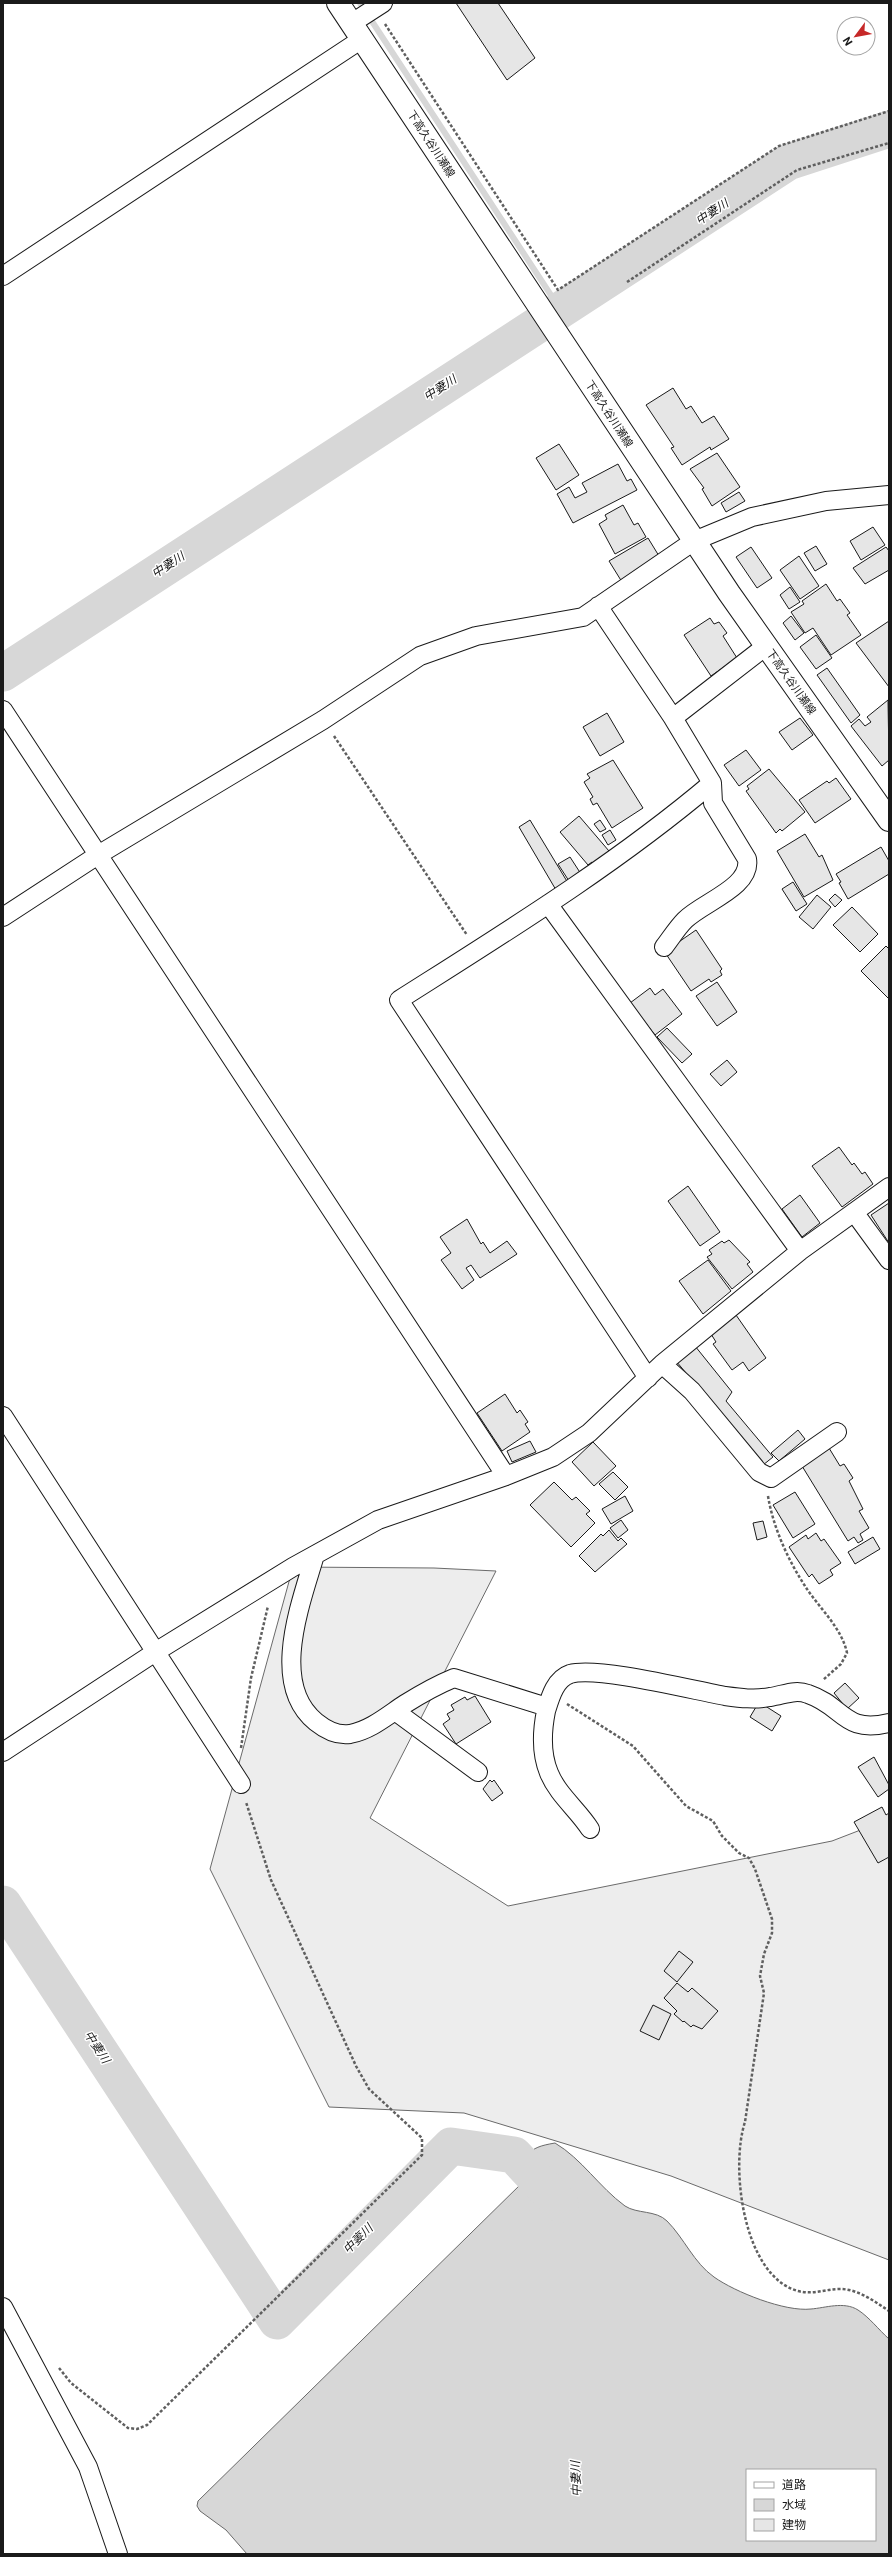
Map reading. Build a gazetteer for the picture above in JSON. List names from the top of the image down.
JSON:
{
  "streets": {
    "main road": ["下高久谷川瀬線"]
  },
  "water": ["中妻川"],
  "legend": ["道路", "水域", "建物"],
  "north": "bottom left"
}
